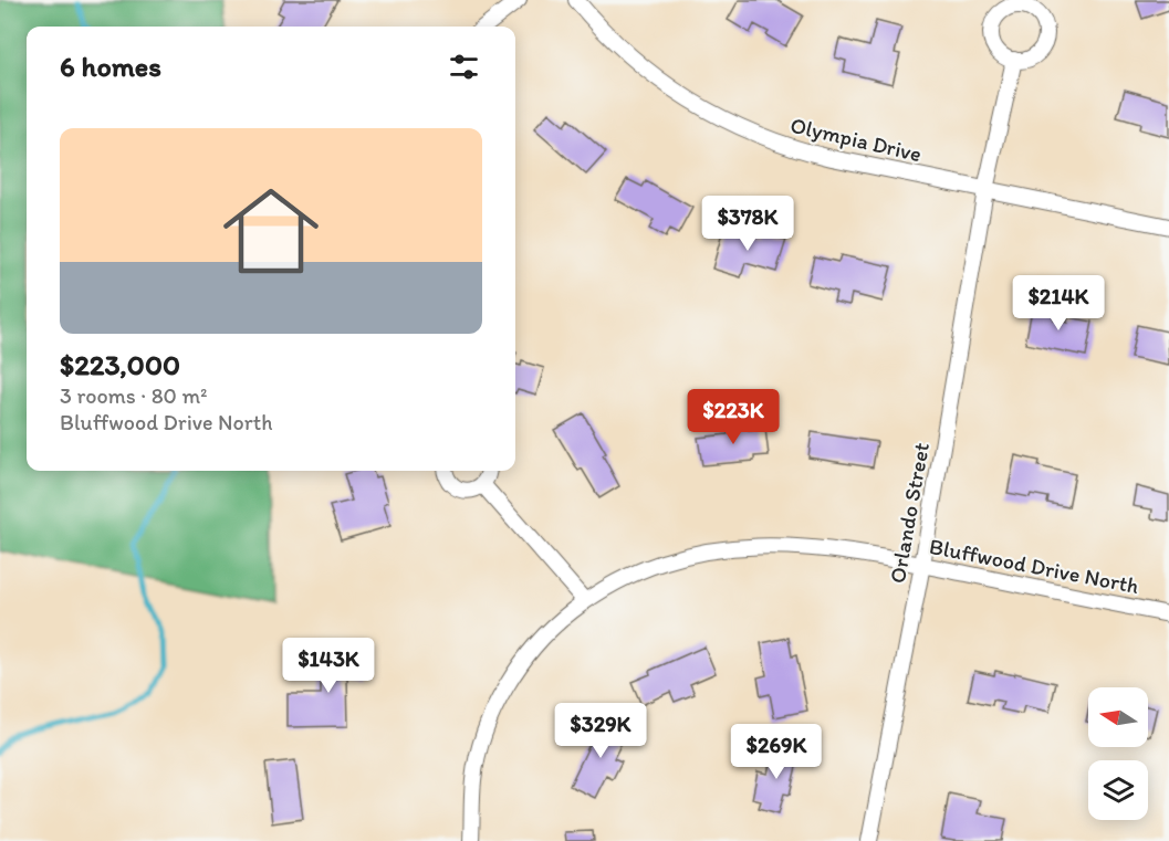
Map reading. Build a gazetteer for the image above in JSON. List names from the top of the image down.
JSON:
{
  "streets": {
    "street": ["Olympia Drive", "Orlando Street", "Bluffwood Drive North"]
  },
  "crossings": [
    ["Olympia Drive", "Orlando Street"],
    ["Orlando Street", "Bluffwood Drive North"]
  ],
  "north": "left",
  "page": {
    "heading": "6 homes",
    "list": [
      {
        "name": "$223,000",
        "note": "3 rooms · 80 m² · Bluffwood Drive North"
      }
    ],
    "price": [
      "$378K",
      "$214K",
      "$223K",
      "$143K",
      "$329K",
      "$269K"
    ]
  }
}
